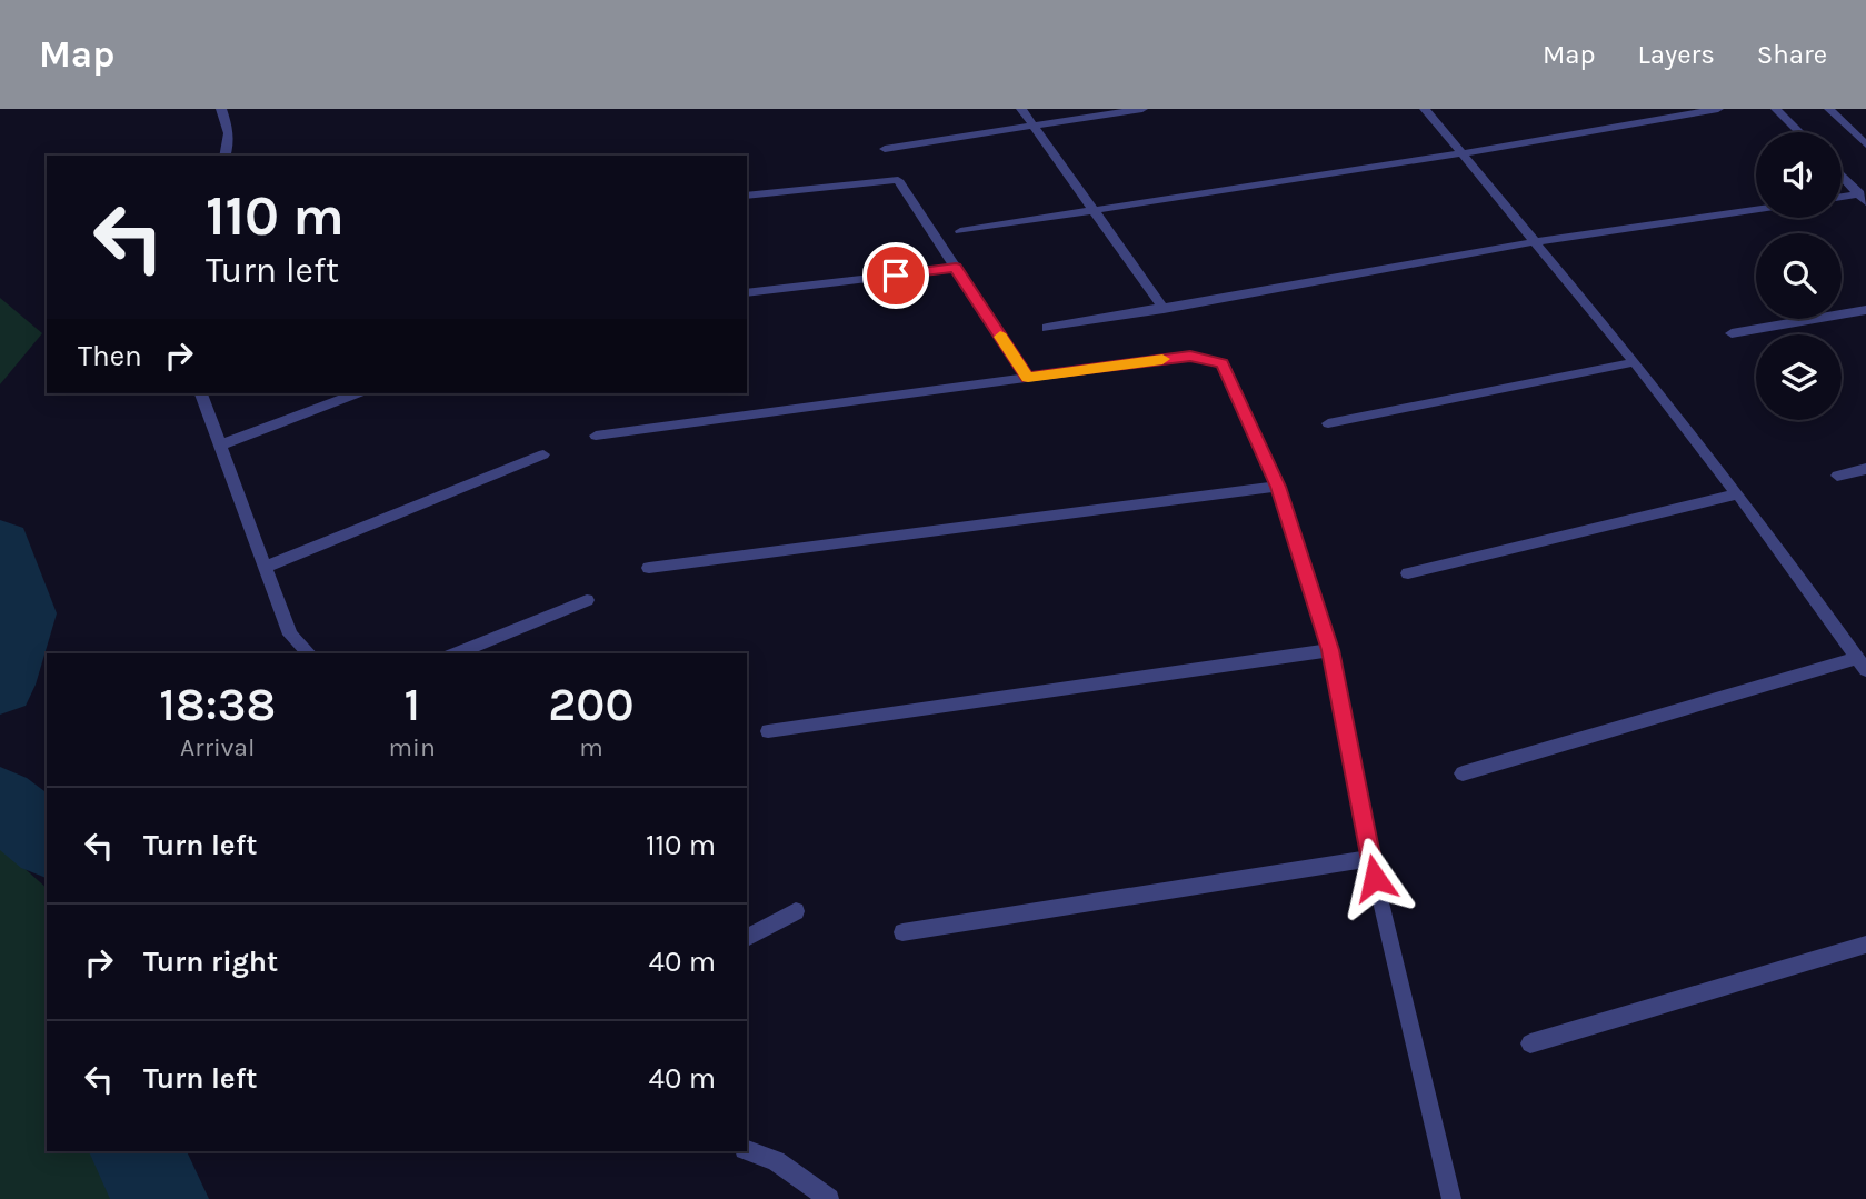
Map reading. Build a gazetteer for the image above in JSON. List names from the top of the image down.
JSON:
{
  "page": {
    "header": "Map",
    "nav": ["Map", "Layers", "Share"],
    "turn": ["110 m", "Turn left"],
    "then": "Then",
    "eta": [
      "18:38",
      "Arrival",
      "1",
      "min",
      "200",
      "m"
    ],
    "list": [
      {
        "name": "Turn left",
        "value": "110 m"
      },
      {
        "name": "Turn right",
        "value": "40 m"
      },
      {
        "name": "Turn left",
        "value": "40 m"
      }
    ]
  }
}
